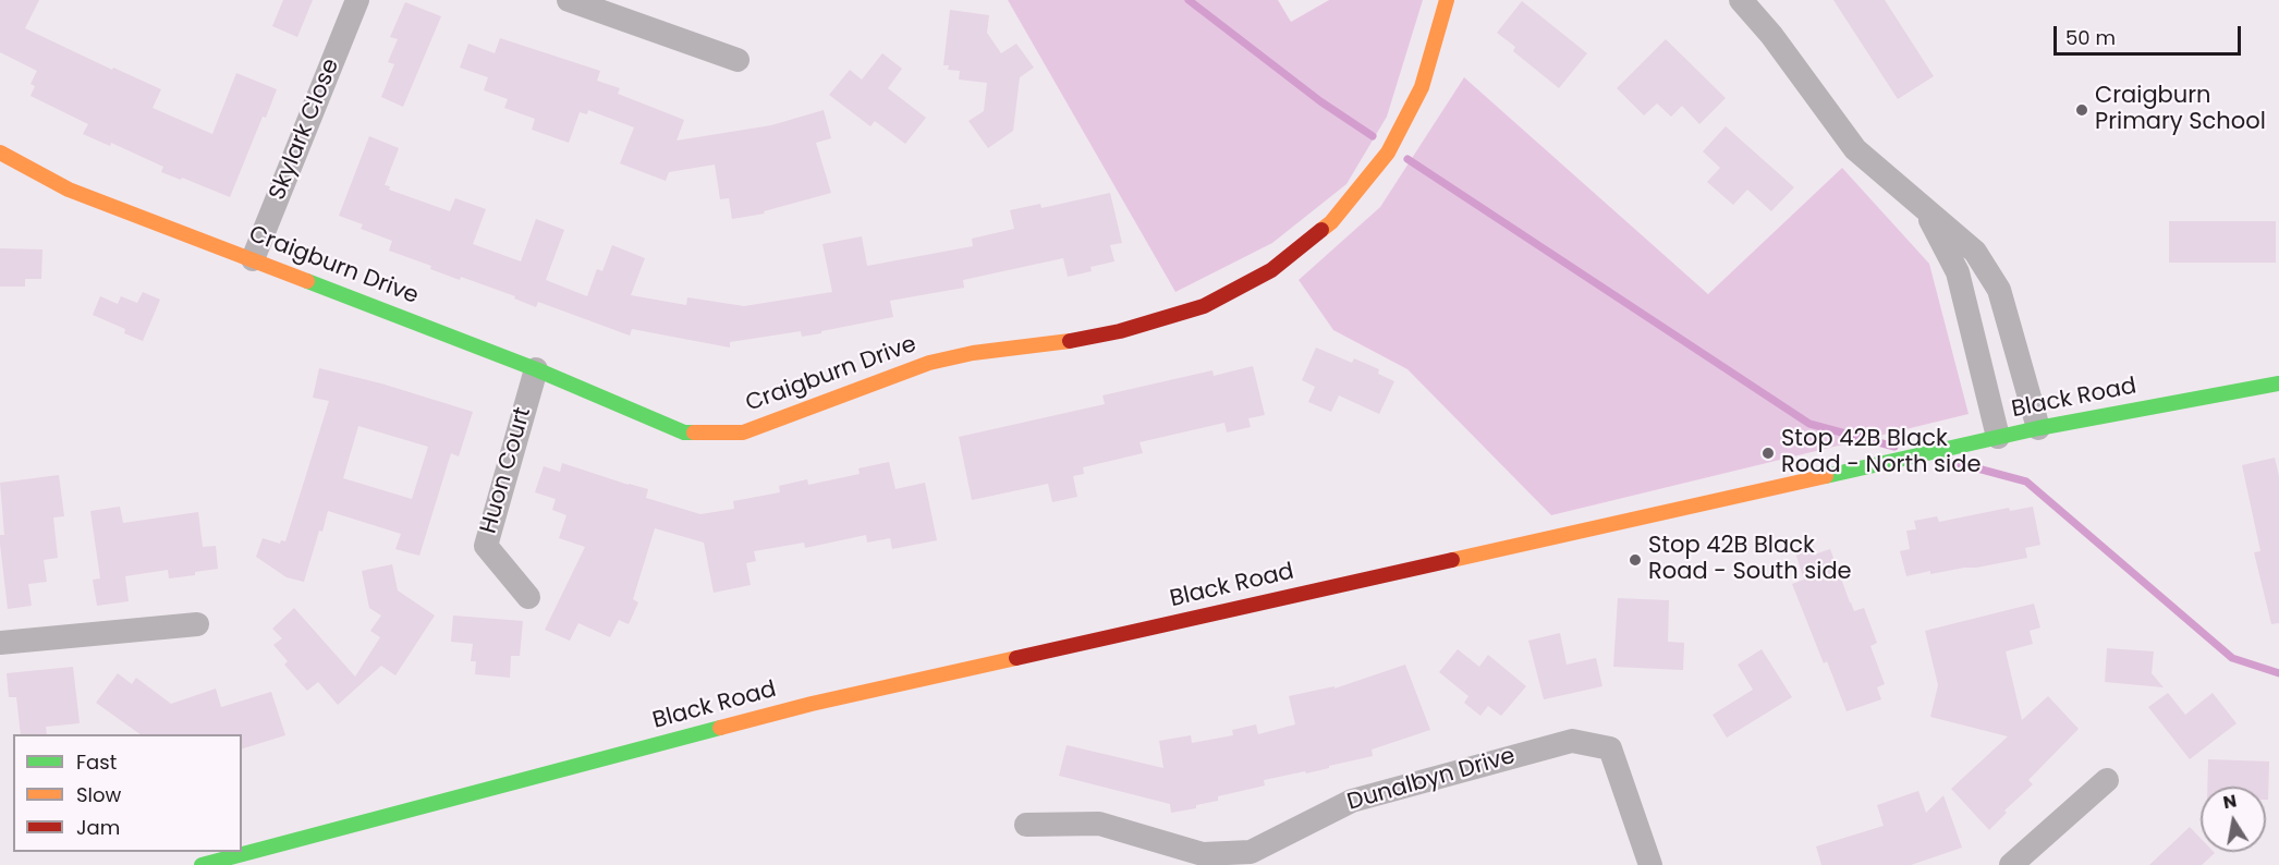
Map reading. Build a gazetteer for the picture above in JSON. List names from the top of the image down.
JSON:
{
  "streets": {
    "main road": ["Craigburn Drive", "Black Road"],
    "street": ["Skylark Close", "Huon Court", "Dunalbyn Drive"]
  },
  "crossings": [
    ["Skylark Close", "Craigburn Drive"],
    ["Craigburn Drive", "Huon Court"]
  ],
  "places": ["Craigburn Primary School", "Stop 42B Black Road - North side", "Stop 42B Black Road - South side"],
  "legend": ["Fast", "Slow", "Jam"],
  "scale_bar": "50 m",
  "north": "top"
}
